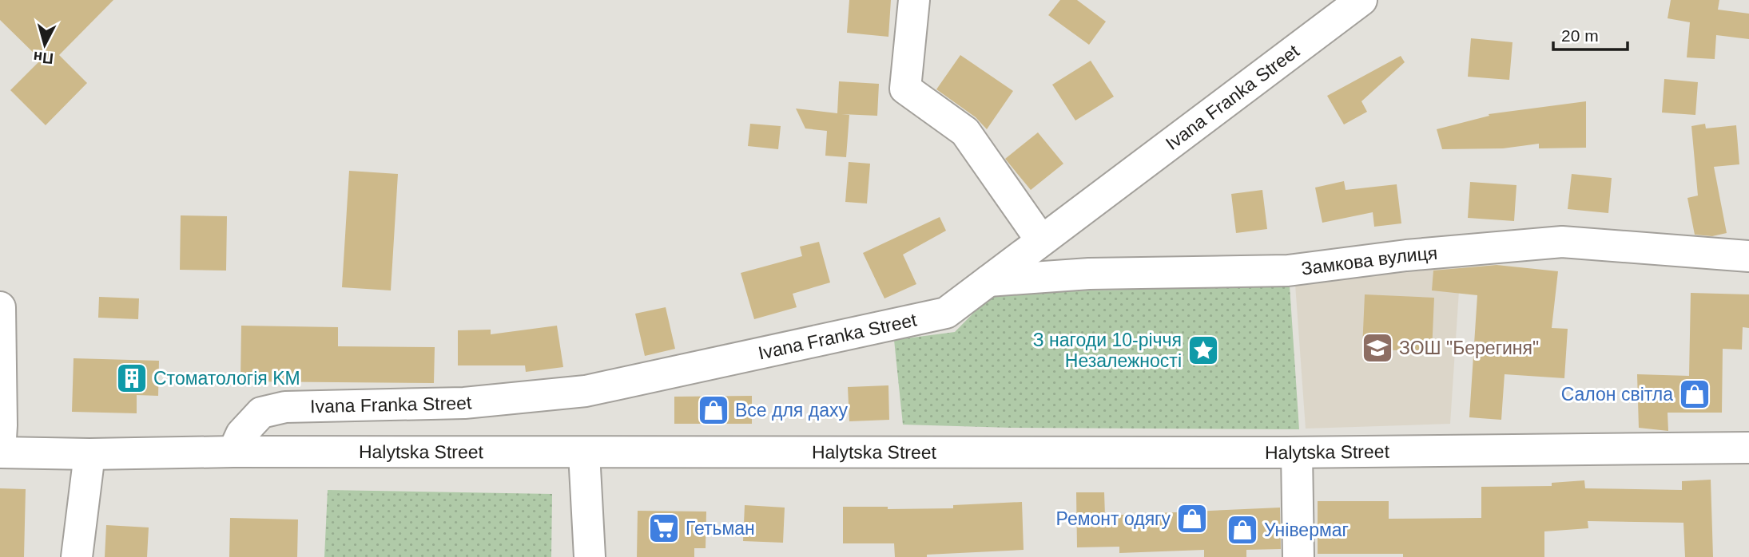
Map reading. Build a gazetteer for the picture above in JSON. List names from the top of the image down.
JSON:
{
  "streets": {
    "street": ["Ivana Franka Street", "Замкова вулиця", "Halytska Street"]
  },
  "crossings": [
    ["Ivana Franka Street", "Замкова вулиця"],
    ["Ivana Franka Street", "Halytska Street"]
  ],
  "places": {
    "school or university": ["ЗОШ \"Берегиня\""],
    "place": ["З нагоди 10-річчя Незалежності"],
    "building": ["Стоматологія KM"],
    "shop": [
      "Салон світла",
      "Все для даху",
      "Ремонт одягу",
      "Універмаг"
    ],
    "supermarket": ["Гетьман"]
  },
  "scale_bar": "20 m",
  "north": "bottom"
}
